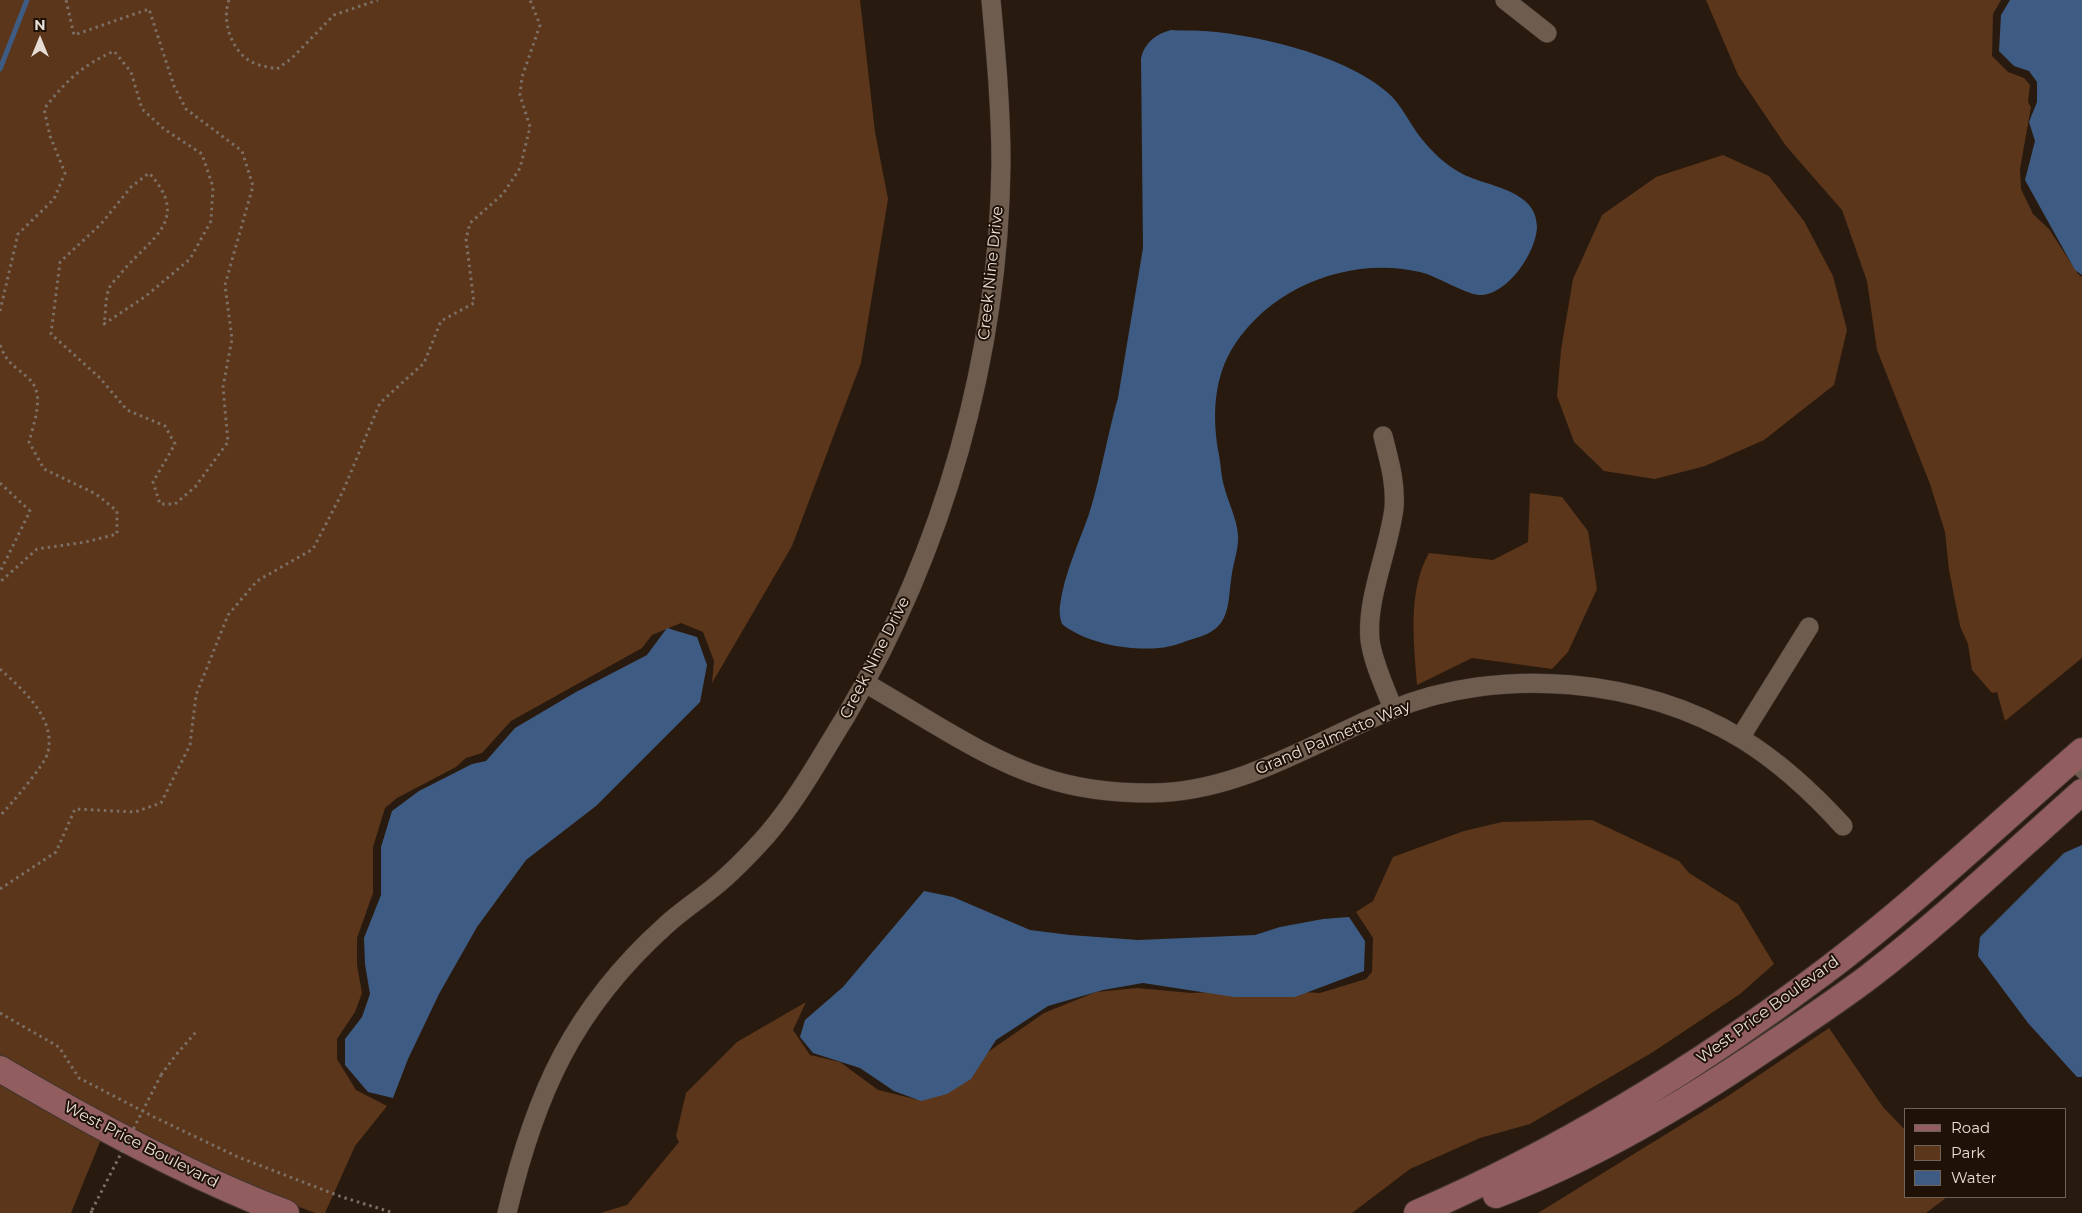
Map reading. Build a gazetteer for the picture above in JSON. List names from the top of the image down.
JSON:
{
  "streets": {
    "street": ["Creek Nine Drive", "Grand Palmetto Way", "West Price Boulevard"]
  },
  "crossings": [
    ["Creek Nine Drive", "Grand Palmetto Way"]
  ],
  "legend": ["Road", "Park", "Water"],
  "north": "top"
}
